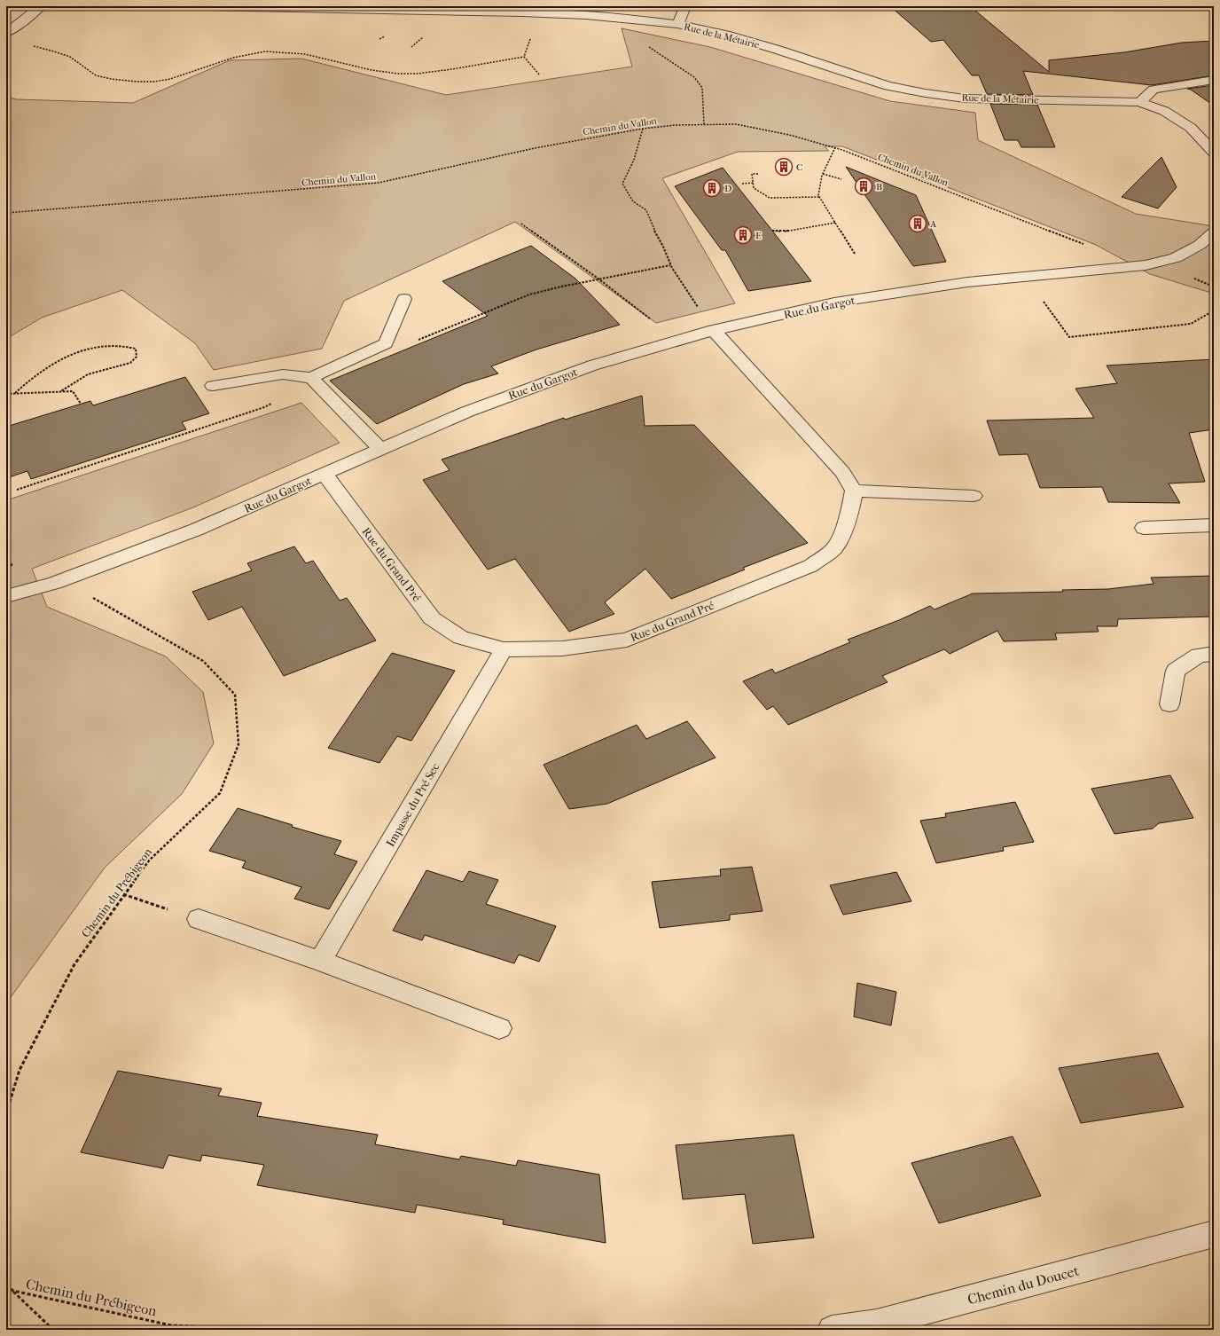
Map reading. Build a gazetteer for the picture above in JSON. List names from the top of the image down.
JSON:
{
  "streets": {
    "street": [
      "Rue de la Métairie",
      "Rue du Gargot",
      "Rue du Grand Pré",
      "Impasse du Pré Sec",
      "Chemin du Doucet"
    ],
    "path": ["Chemin du Vallon", "Chemin du Prébigeon"]
  },
  "crossings": [
    ["Rue du Gargot", "Rue du Grand Pré"],
    ["Rue du Gargot", "Chemin du Prébigeon"],
    ["Rue du Grand Pré", "Impasse du Pré Sec"]
  ],
  "places": {
    "building": [
      "C",
      "B",
      "D",
      "A",
      "E"
    ]
  }
}
